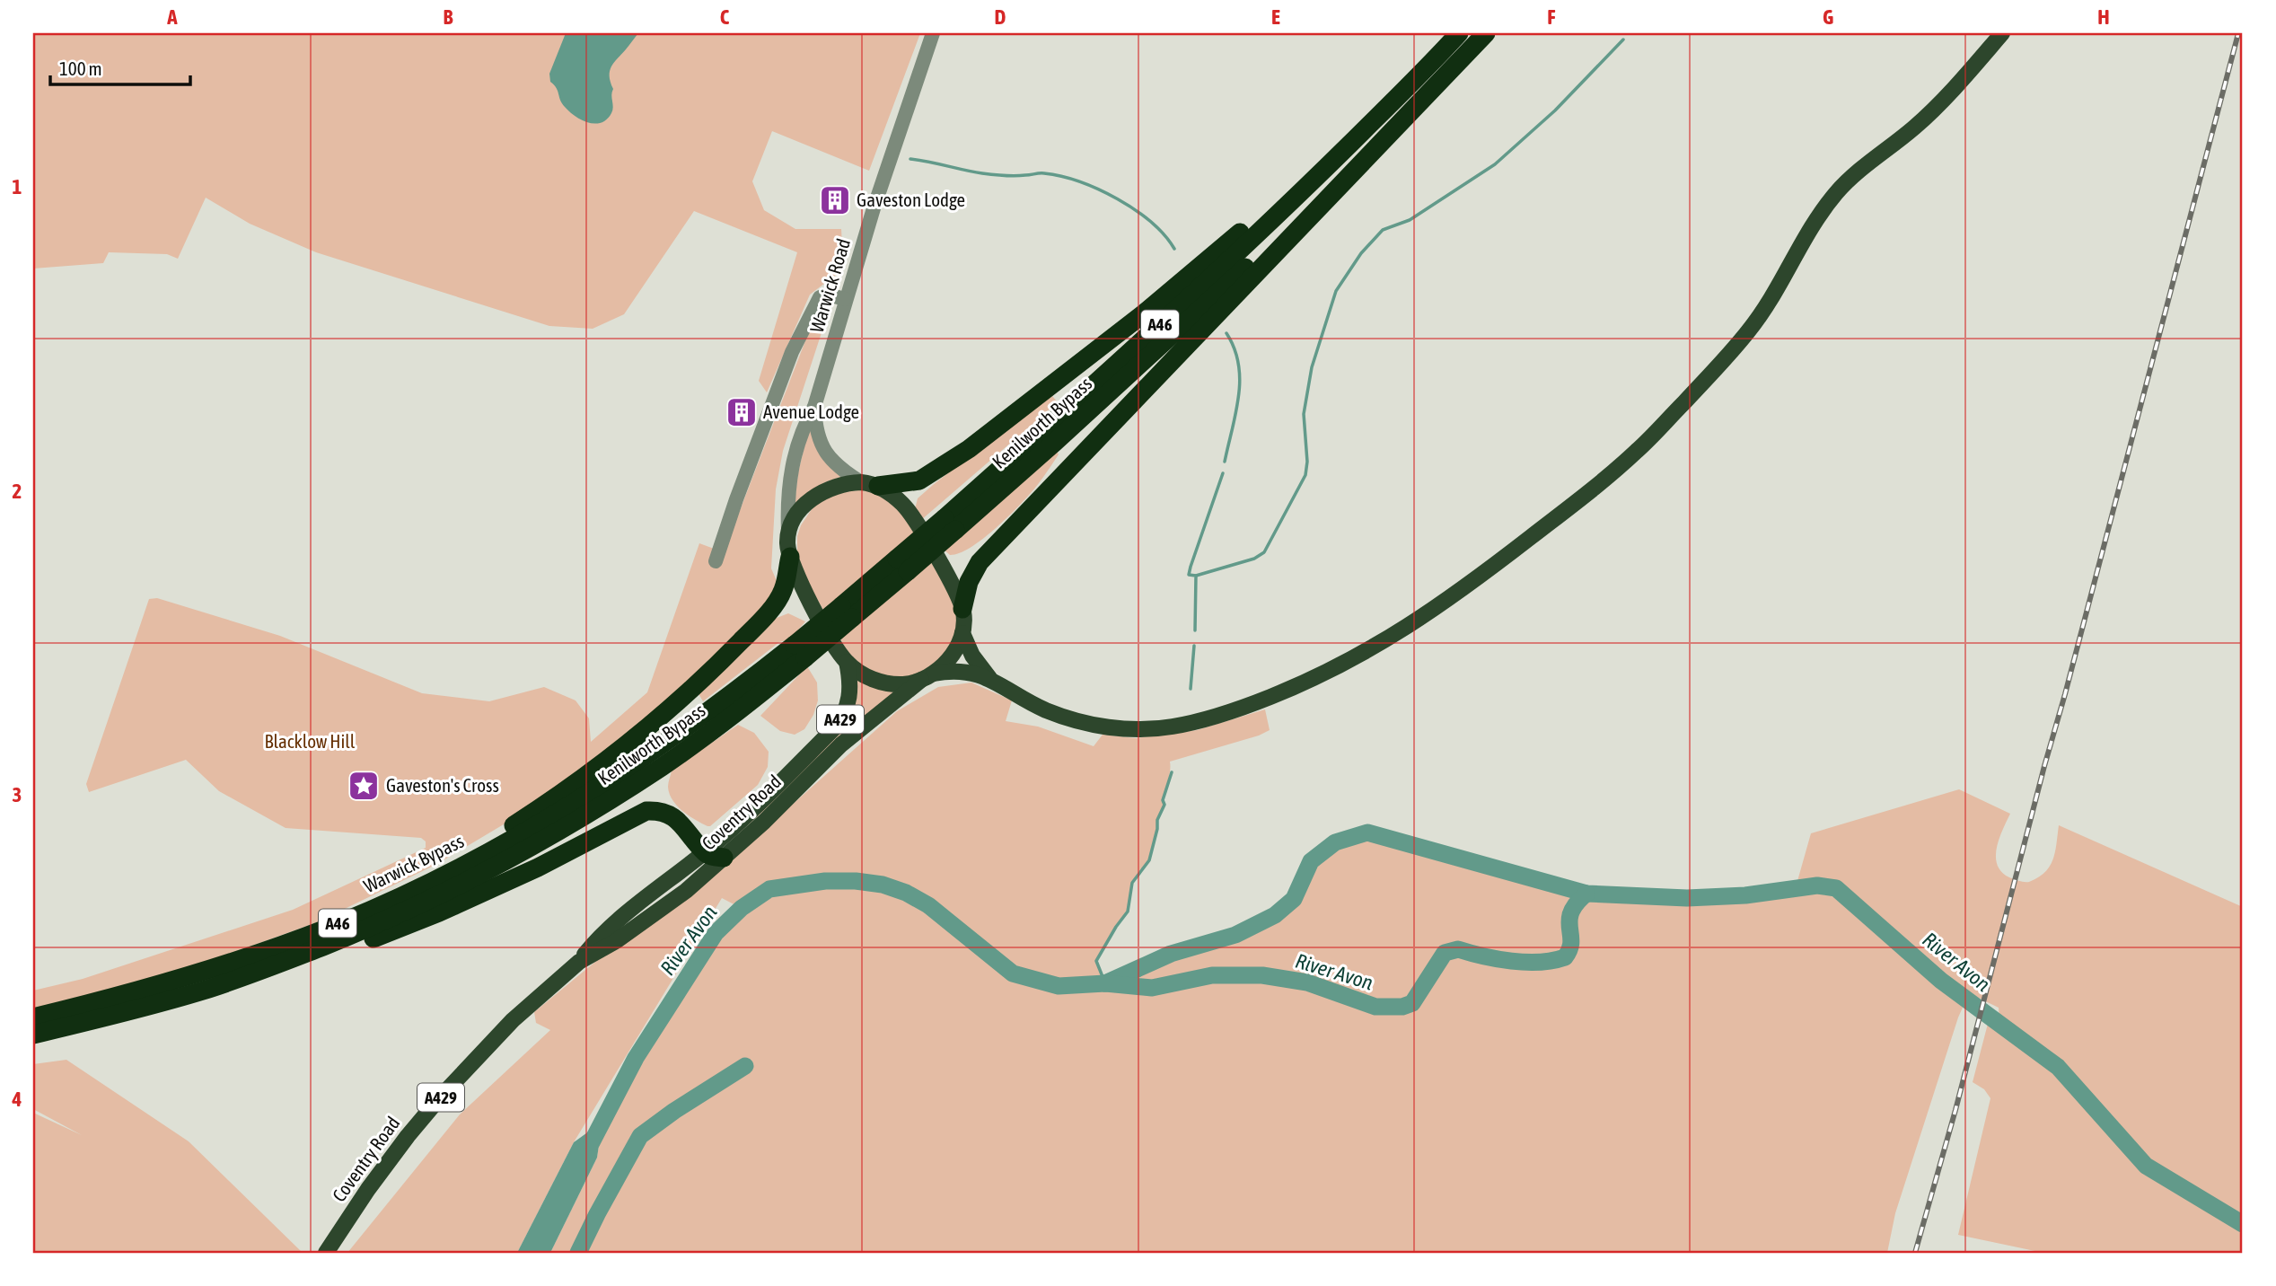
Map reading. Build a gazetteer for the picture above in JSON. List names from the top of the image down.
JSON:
{
  "streets": {
    "highway": ["A46", "Kenilworth Bypass", "Warwick Bypass"],
    "main road": ["A429", "Coventry Road"],
    "street": ["Warwick Road"]
  },
  "crossings": [
    ["Warwick Road", "Coventry Road"],
    ["A46", "Coventry Road"],
    ["A46", "Warwick Bypass"],
    ["Kenilworth Bypass", "Warwick Bypass"]
  ],
  "water": ["River Avon"],
  "parks": ["Blacklow Hill"],
  "places": {
    "building": ["Gaveston Lodge", "Avenue Lodge"],
    "place": ["Gaveston's Cross"]
  },
  "scale_bar": "100 m",
  "grid": {
    "columns": [
      "A",
      "B",
      "C",
      "D",
      "E",
      "F",
      "G",
      "H"
    ],
    "rows": [
      "1",
      "2",
      "3",
      "4"
    ]
  }
}
